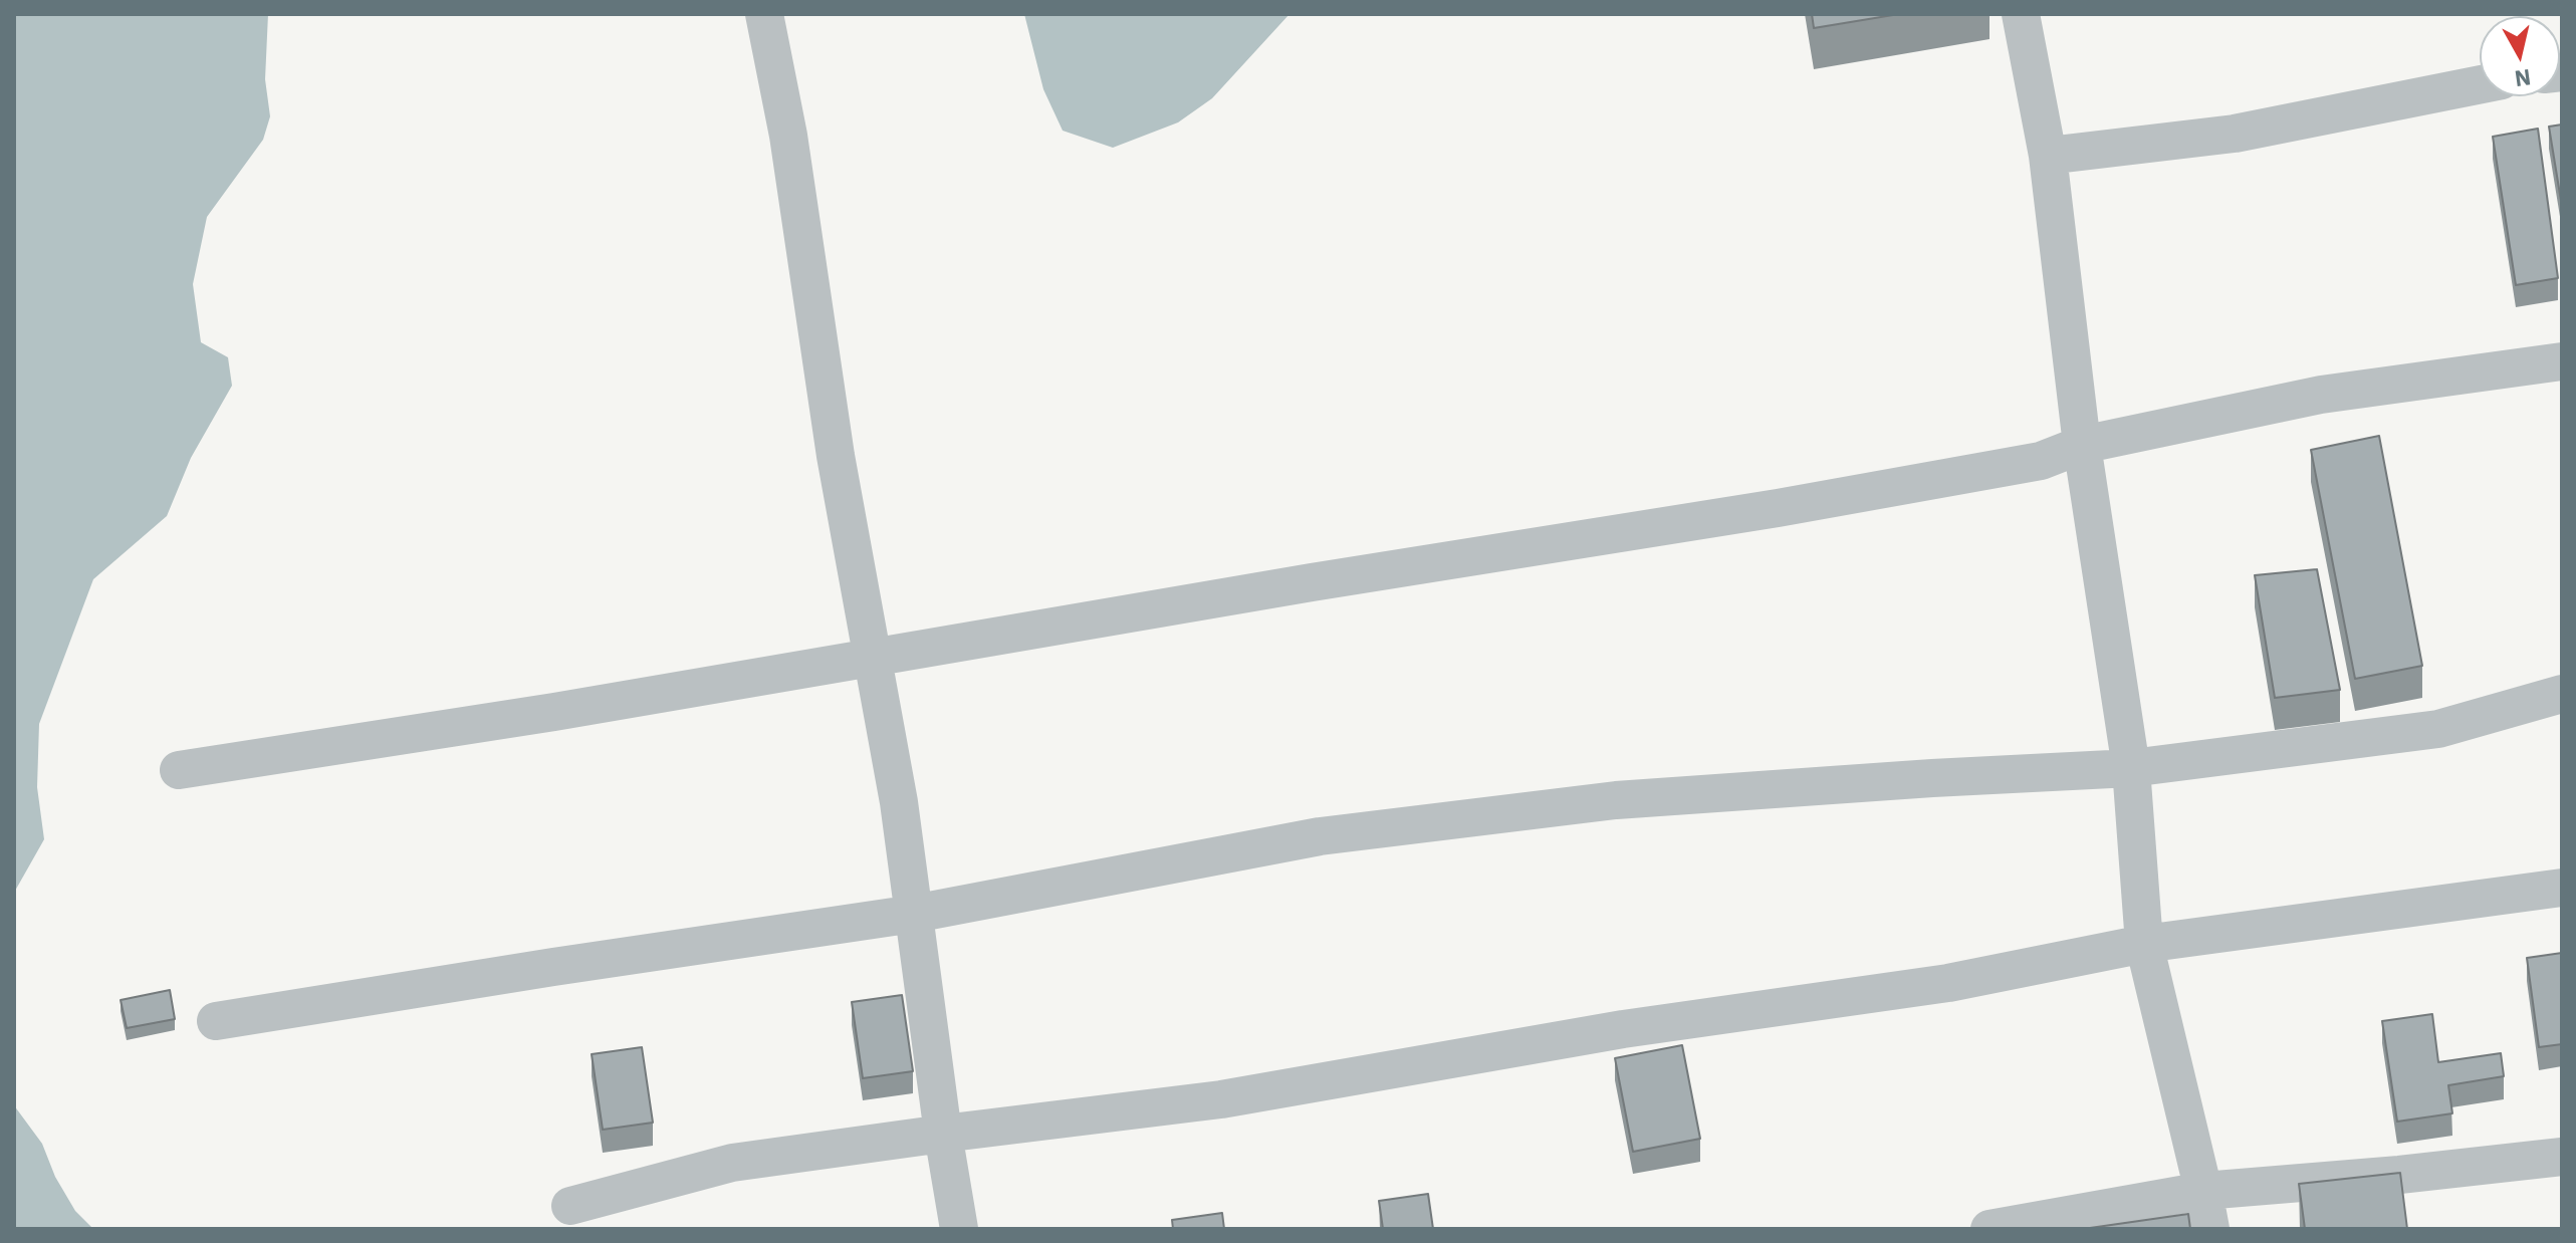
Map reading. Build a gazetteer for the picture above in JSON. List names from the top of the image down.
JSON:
{
  "north": "bottom"
}
